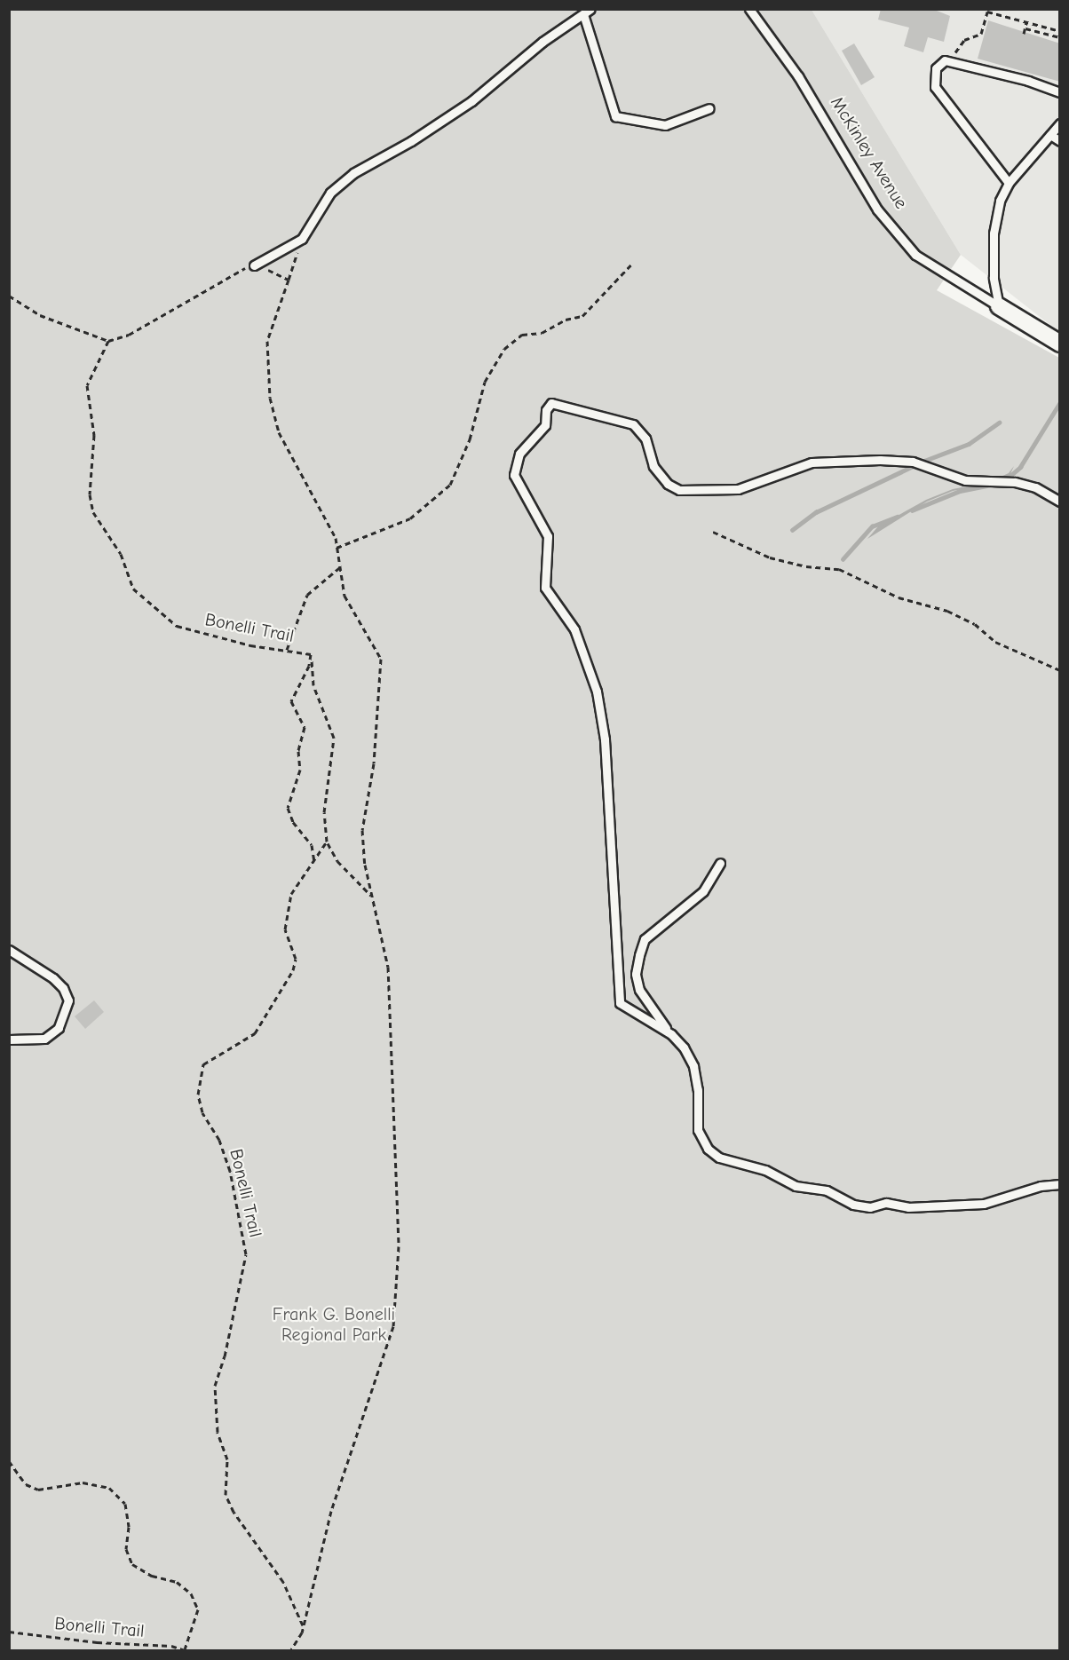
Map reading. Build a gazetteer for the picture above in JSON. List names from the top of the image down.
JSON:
{
  "streets": {
    "street": ["McKinley Avenue"],
    "path": ["Bonelli Trail"]
  },
  "parks": ["Frank G. Bonelli Regional Park"]
}
